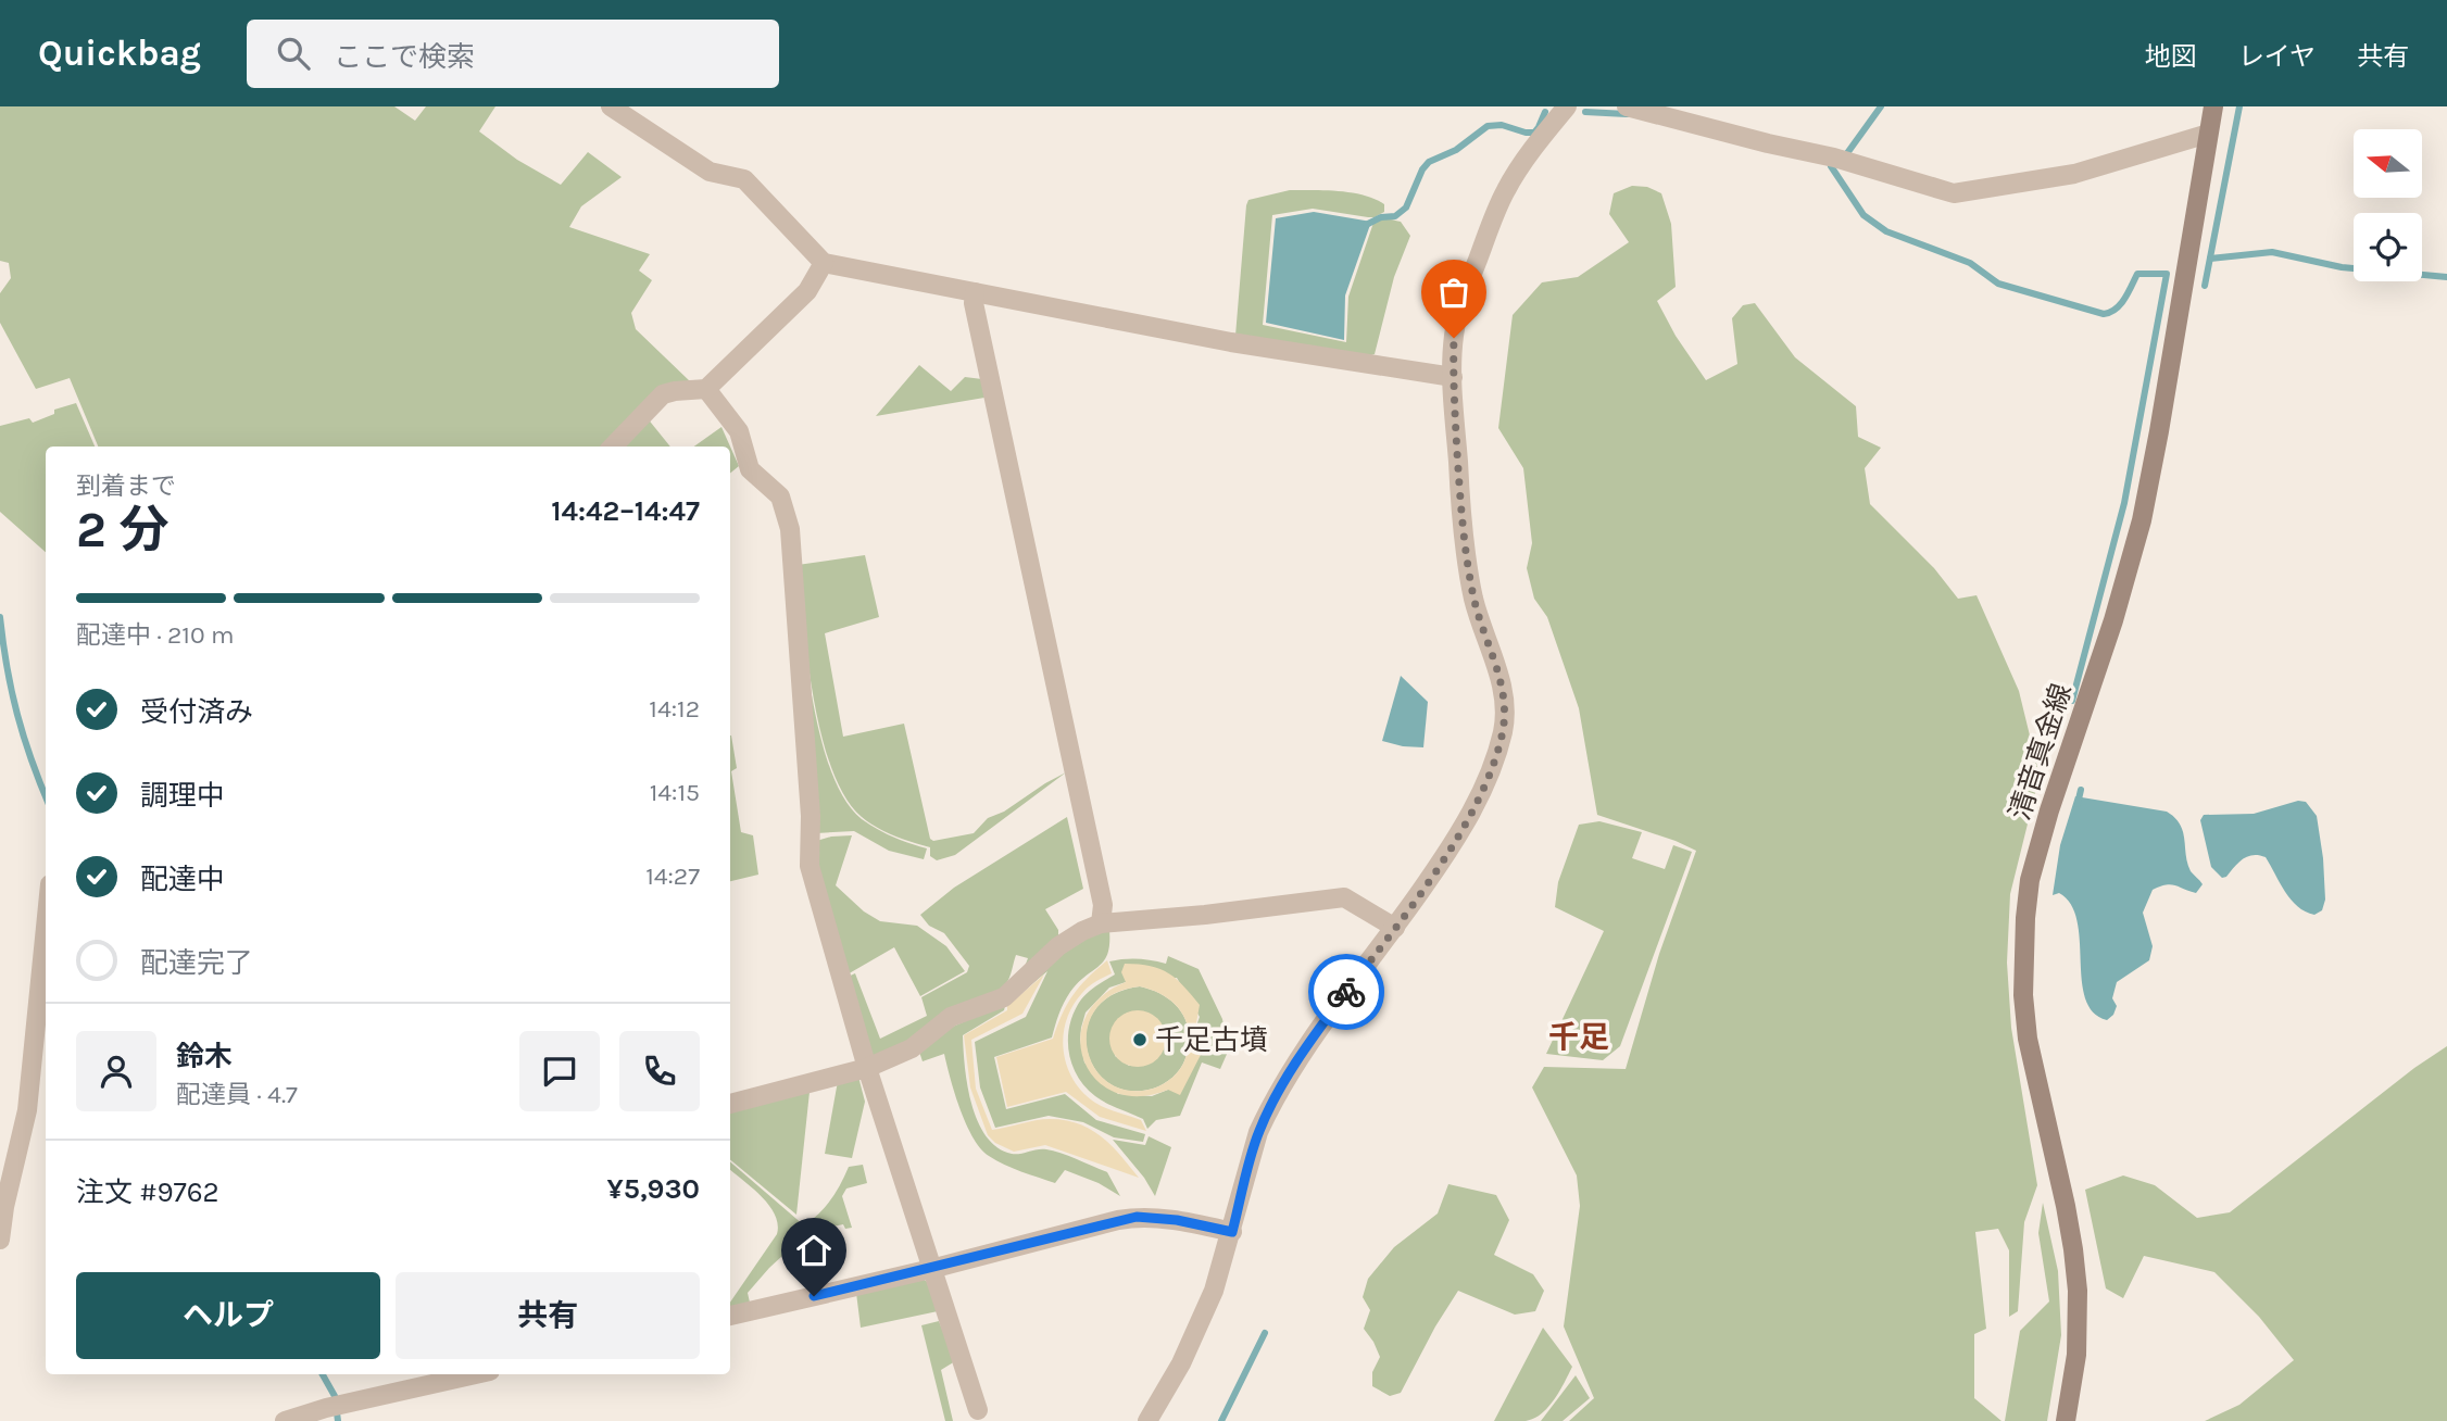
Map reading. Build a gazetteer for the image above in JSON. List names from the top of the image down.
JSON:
{
  "streets": {
    "main road": ["清音真金線"]
  },
  "districts": ["千足"],
  "places": ["千足古墳"],
  "north": "left",
  "page": {
    "header": "Quickbag",
    "search": "ここで検索",
    "nav": ["地図", "レイヤ", "共有"],
    "heading": ["2 分", "到着まで", "14:42–14:47"],
    "panel": [
      "鈴木",
      "配達員 · 4.7",
      "注文 #9762",
      "¥5,930"
    ],
    "bar": "配達中 · 210 m",
    "list": [
      ["受付済み", "14:12"],
      ["調理中", "14:15"],
      ["配達中", "14:27"],
      "配達完了"
    ],
    "buttons": ["ヘルプ", "共有"]
  }
}
